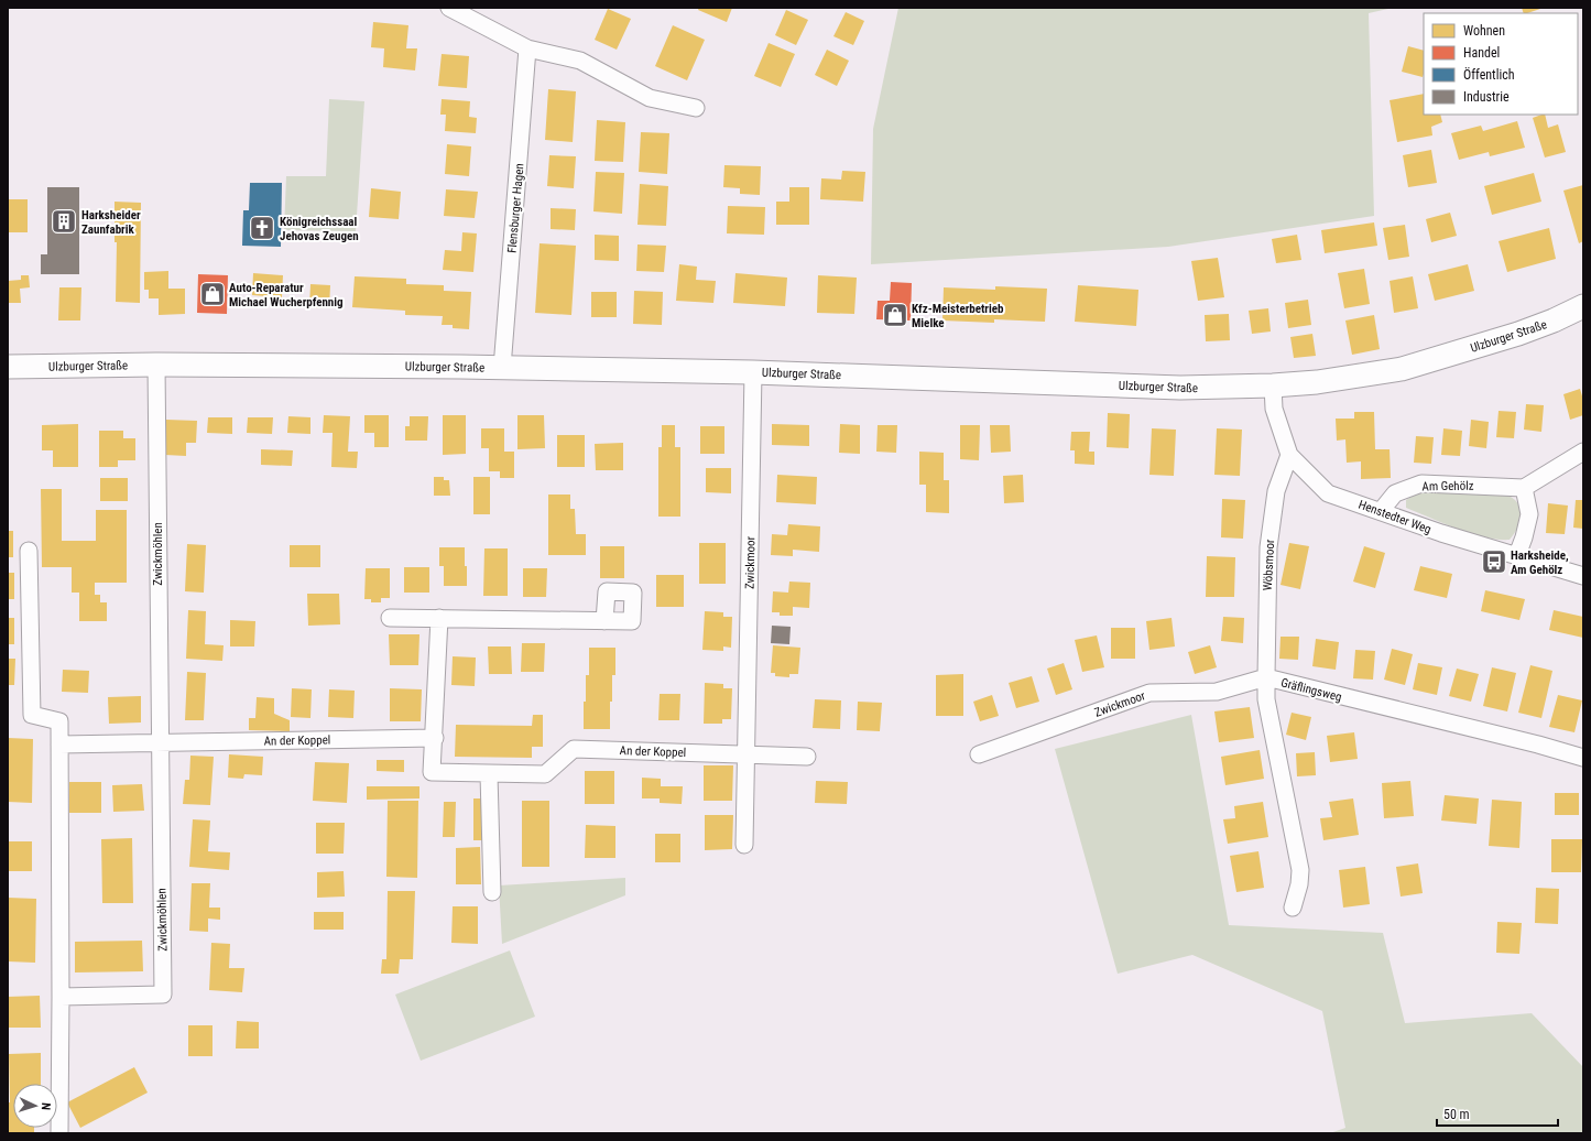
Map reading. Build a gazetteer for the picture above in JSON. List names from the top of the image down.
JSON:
{
  "streets": {
    "main road": ["Ulzburger Straße"],
    "street": [
      "Flensburger Hagen",
      "Am Gehölz",
      "Henstedter Weg",
      "Zwickmöhlen",
      "Zwickmoor",
      "Wöbsmoor",
      "Gräflingsweg",
      "An der Koppel"
    ]
  },
  "crossings": [
    ["Flensburger Hagen", "Ulzburger Straße"],
    ["Ulzburger Straße", "Henstedter Weg"],
    ["Ulzburger Straße", "Zwickmöhlen"],
    ["Ulzburger Straße", "Zwickmoor"],
    ["Am Gehölz", "Henstedter Weg"],
    ["Henstedter Weg", "Wöbsmoor"],
    ["Zwickmöhlen", "An der Koppel"],
    ["Zwickmoor", "Wöbsmoor"],
    ["Zwickmoor", "Gräflingsweg"],
    ["Zwickmoor", "An der Koppel"],
    ["Wöbsmoor", "Gräflingsweg"]
  ],
  "places": {
    "building": ["Harksheider Zaunfabrik"],
    "church": ["Königreichssaal Jehovas Zeugen"],
    "shop": ["Auto-Reparatur Michael Wucherpfennig", "Kfz-Meisterbetrieb Mielke"],
    "bus stop": ["Harksheide, Am Gehölz"]
  },
  "legend": [
    "Wohnen",
    "Handel",
    "Öffentlich",
    "Industrie"
  ],
  "scale_bar": "50 m",
  "north": "right"
}
